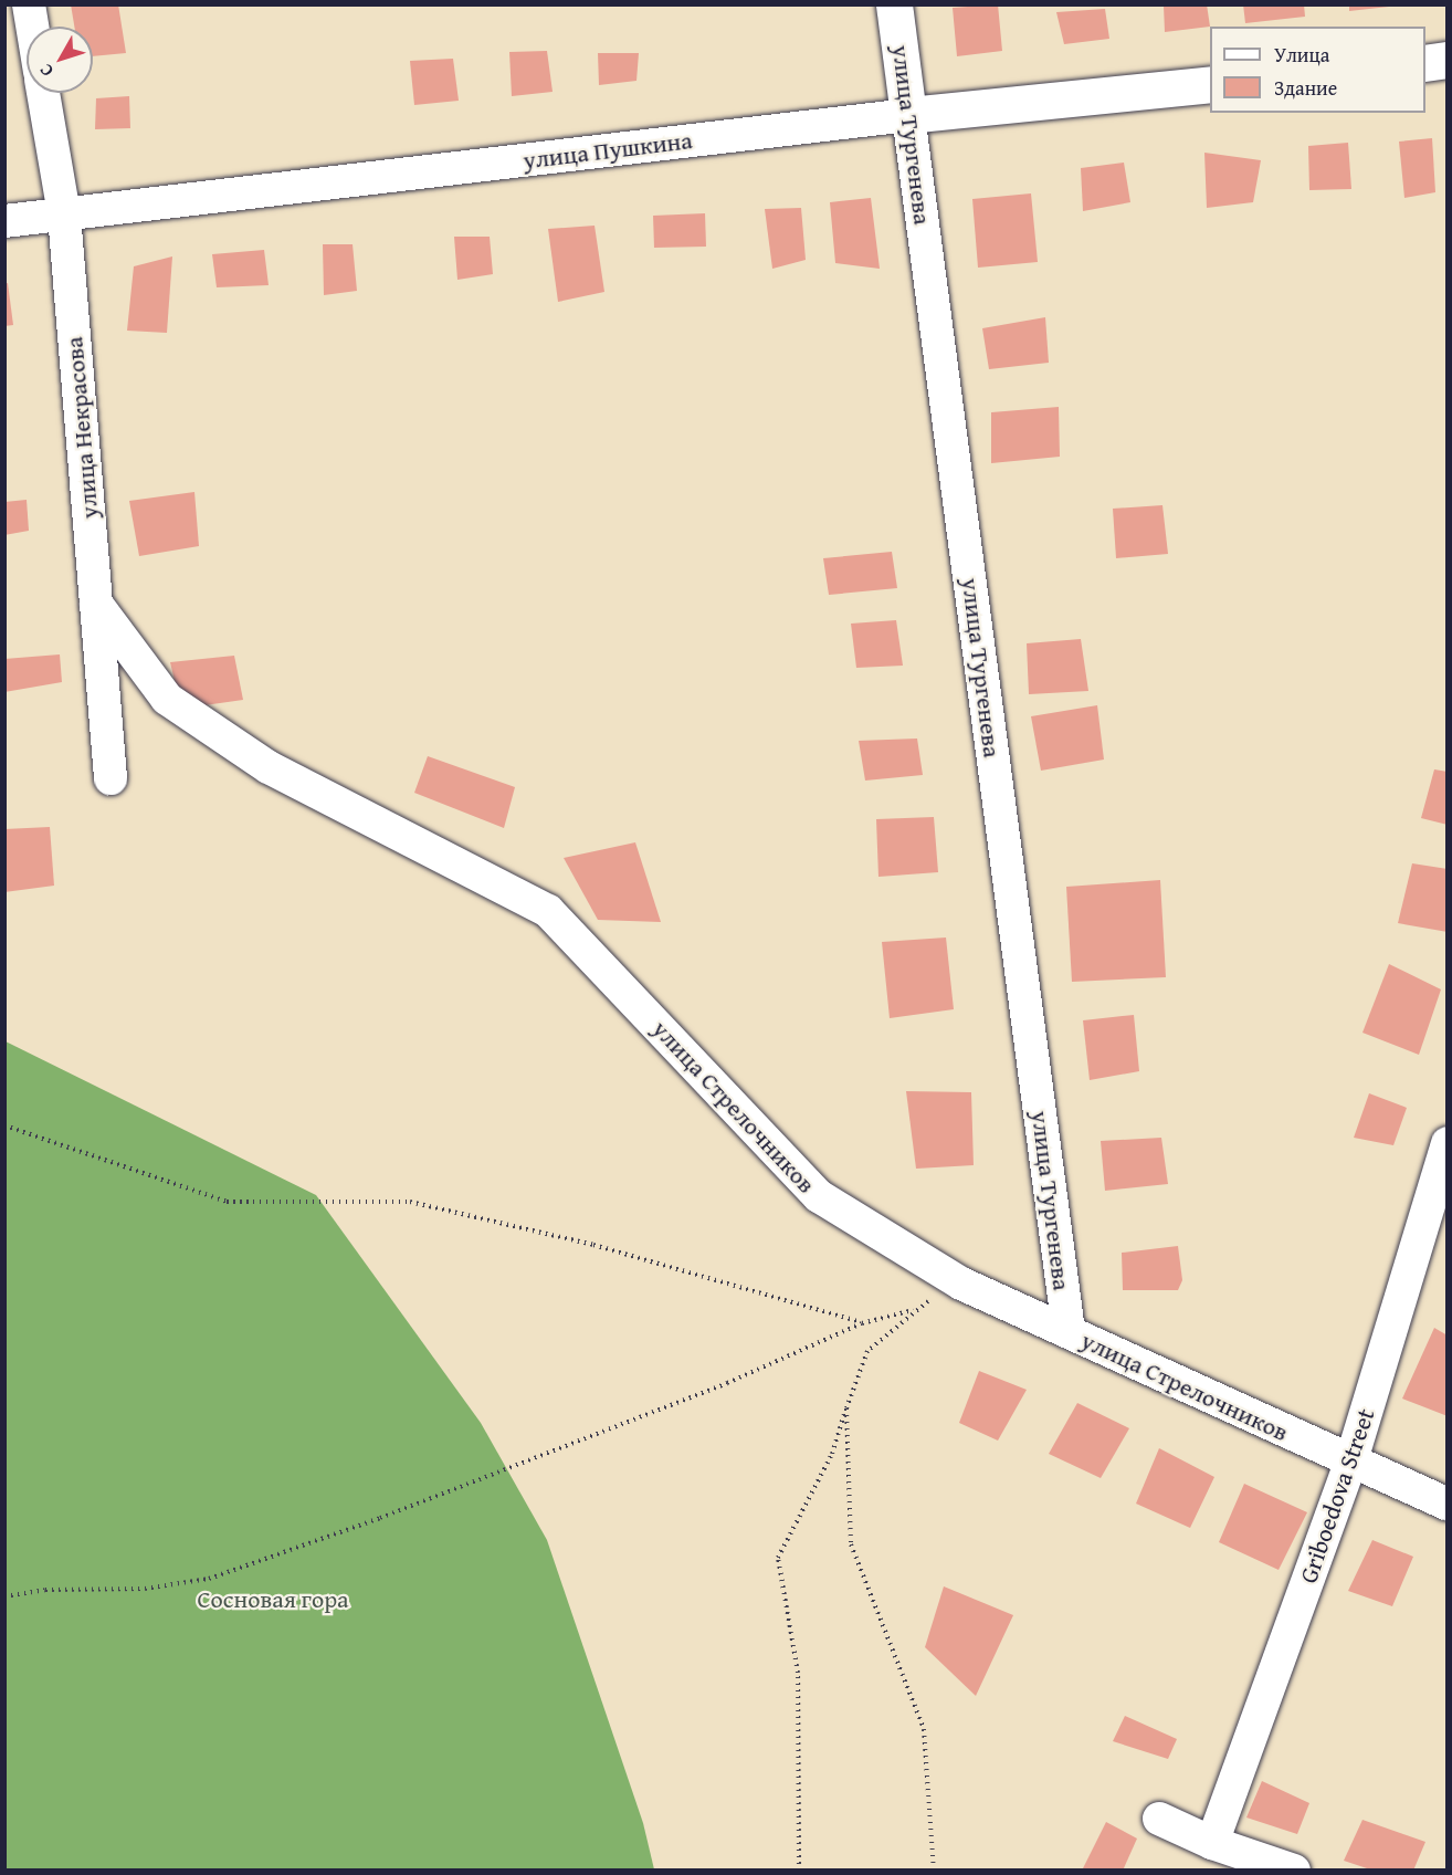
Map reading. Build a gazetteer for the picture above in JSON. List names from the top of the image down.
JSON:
{
  "streets": {
    "street": [
      "улица Тургенева",
      "улица Пушкина",
      "улица Некрасова",
      "улица Стрелочников",
      "Griboedova Street"
    ]
  },
  "crossings": [
    ["улица Тургенева", "улица Пушкина"],
    ["улица Тургенева", "улица Стрелочников"],
    ["улица Пушкина", "улица Некрасова"],
    ["улица Некрасова", "улица Стрелочников"],
    ["улица Стрелочников", "Griboedova Street"]
  ],
  "parks": ["Сосновая гора"],
  "legend": ["Улица", "Здание"],
  "north": "bottom left"
}
